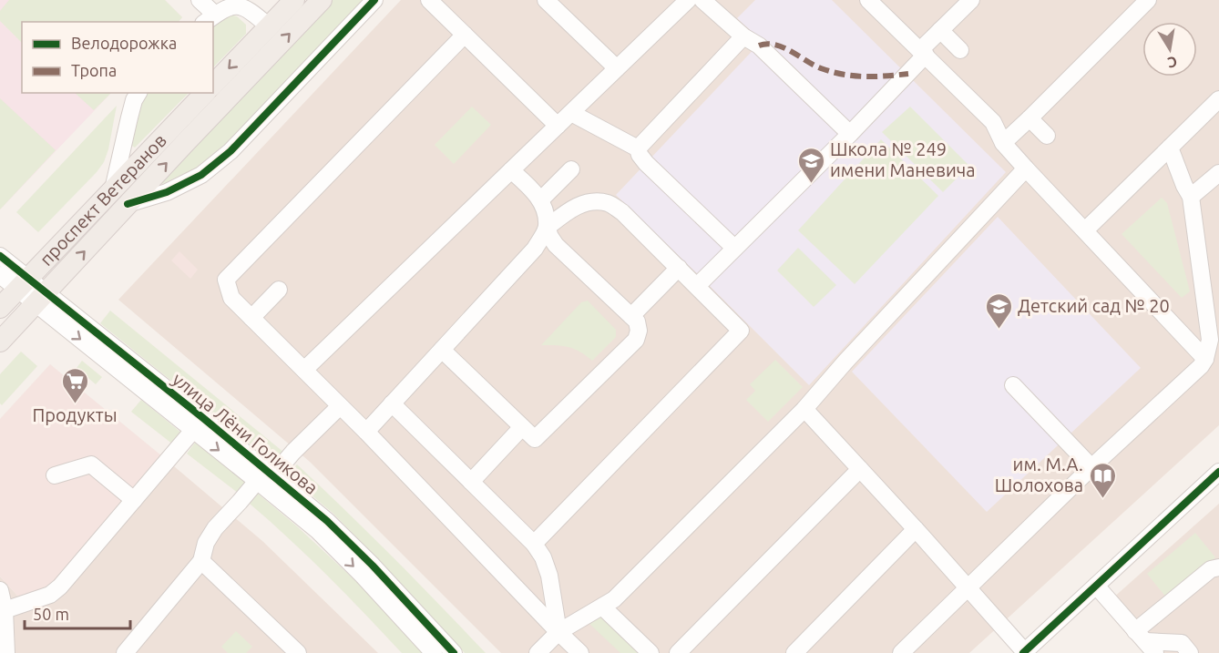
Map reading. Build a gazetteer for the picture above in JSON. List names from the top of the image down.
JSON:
{
  "streets": {
    "main road": ["проспект Ветеранов"],
    "street": ["улица Лёни Голикова"]
  },
  "crossings": [
    ["проспект Ветеранов", "улица Лёни Голикова"]
  ],
  "places": {
    "school or university": ["Школа № 249 имени Маневича", "Детский сад № 20"],
    "supermarket": ["Продукты"],
    "library": ["им. М.А. Шолохова"]
  },
  "legend": ["Велодорожка", "Тропа"],
  "scale_bar": "50 m",
  "north": "bottom"
}
